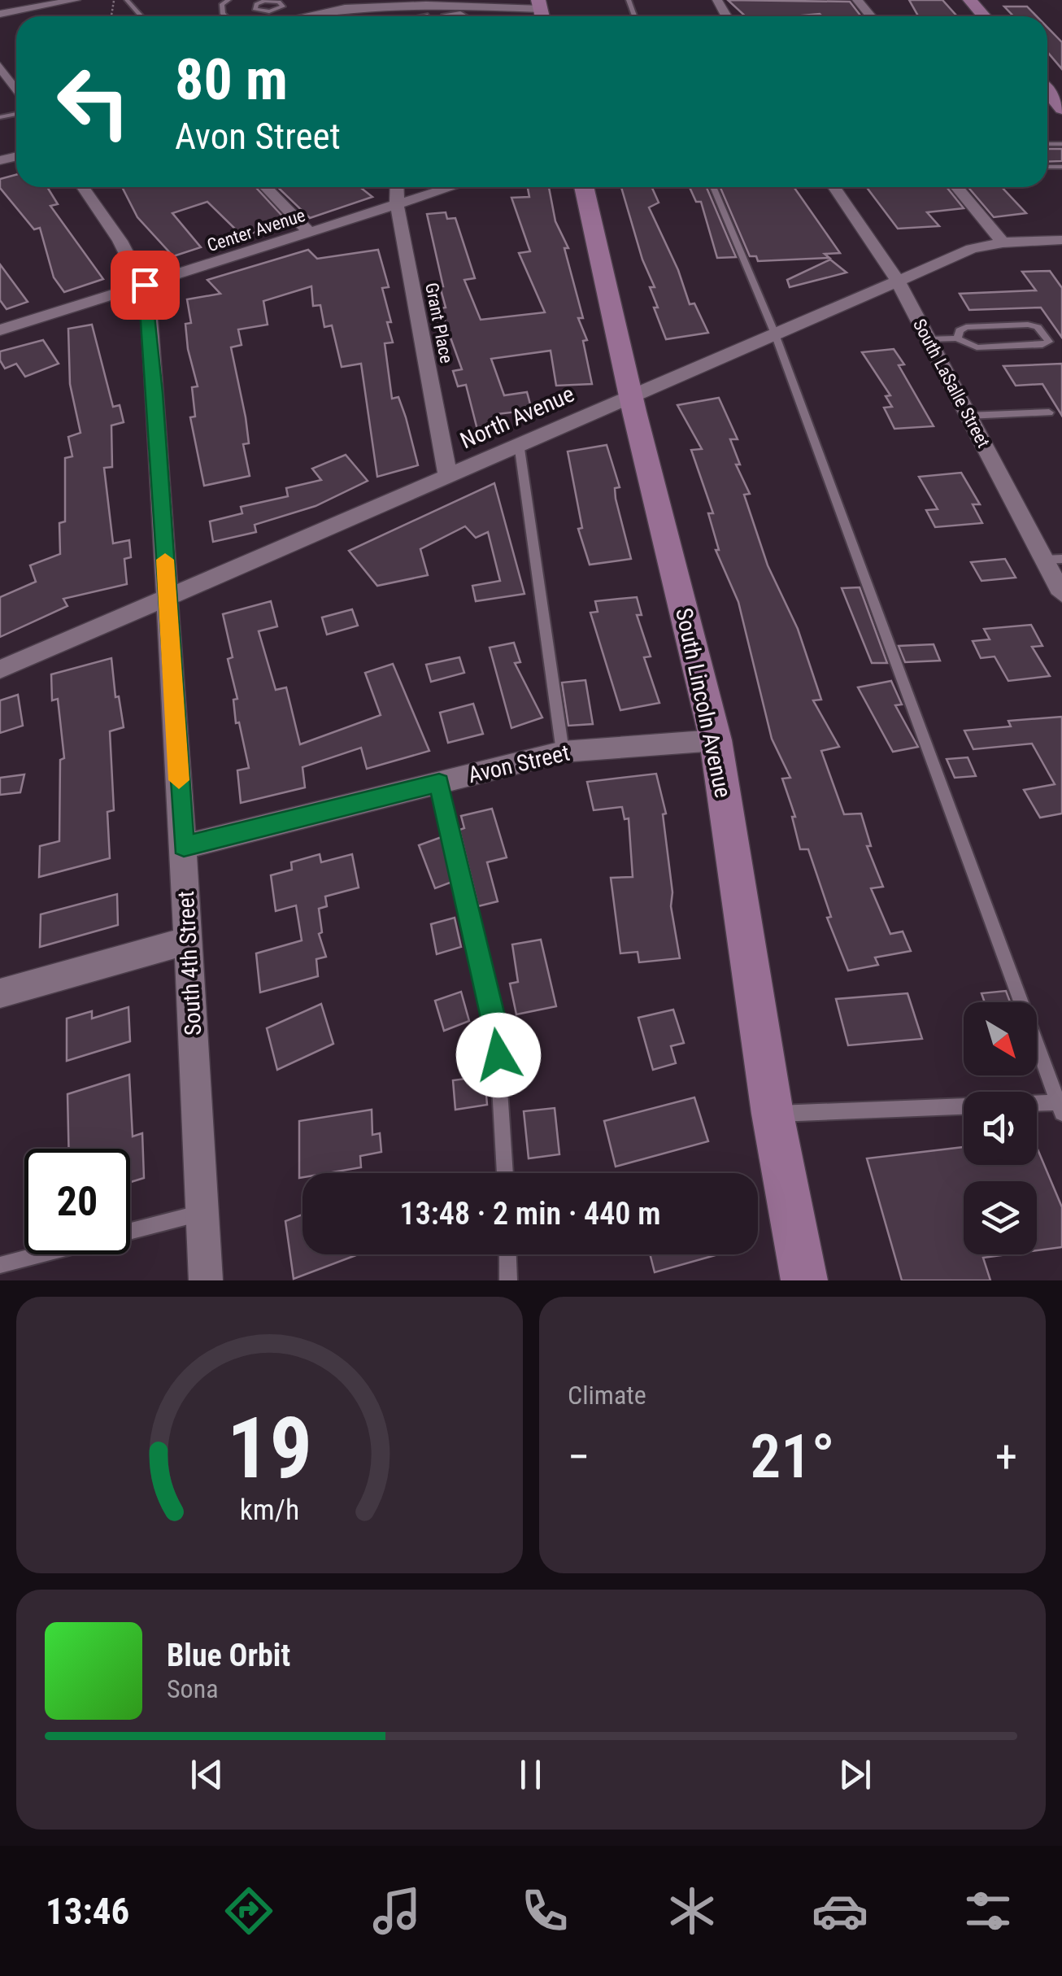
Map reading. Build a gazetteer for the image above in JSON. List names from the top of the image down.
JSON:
{
  "streets": {
    "street": [
      "Center Avenue",
      "Grant Place",
      "South LaSalle Street",
      "North Avenue",
      "South Lincoln Avenue",
      "Avon Street",
      "South 4th Street"
    ]
  },
  "crossings": [
    ["Center Avenue", "Grant Place"],
    ["Center Avenue", "South 4th Street"],
    ["Grant Place", "North Avenue"],
    ["South LaSalle Street", "North Avenue"],
    ["North Avenue", "South Lincoln Avenue"],
    ["North Avenue", "South 4th Street"],
    ["South Lincoln Avenue", "Avon Street"],
    ["Avon Street", "South 4th Street"]
  ],
  "north": "bottom right",
  "page": {
    "turn": ["80 m", "Avon Street"],
    "limit": "20",
    "trip": "13:48 · 2 min · 440 m",
    "tile": "Climate",
    "heat": ["−", "21°", "+"],
    "song": ["Blue Orbit", "Sona"],
    "tabs": "13:46",
    "gauge": ["19", "km/h"]
  }
}
